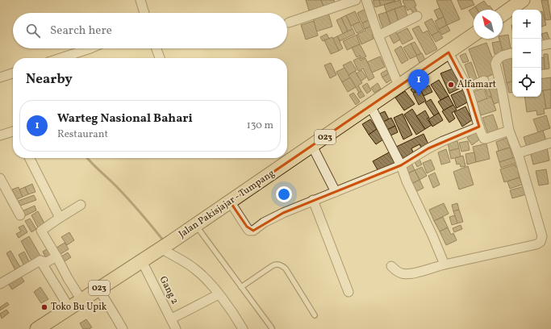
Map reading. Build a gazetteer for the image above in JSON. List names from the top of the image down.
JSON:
{
  "streets": {
    "main road": ["023", "Jalan Pakisjajar - Tumpang"],
    "street": ["Gang 2"]
  },
  "crossings": [
    ["Jalan Pakisjajar - Tumpang", "Gang 2"]
  ],
  "places": ["Alfamart", "Toko Bu Upik"],
  "north": "top left",
  "page": {
    "map_buttons": ["+", "−"],
    "search": "Search here",
    "heading": "Nearby",
    "pins": "1",
    "list": [
      {
        "mark": "1",
        "name": "Warteg Nasional Bahari",
        "note": "Restaurant",
        "value": "130 m"
      }
    ]
  }
}
